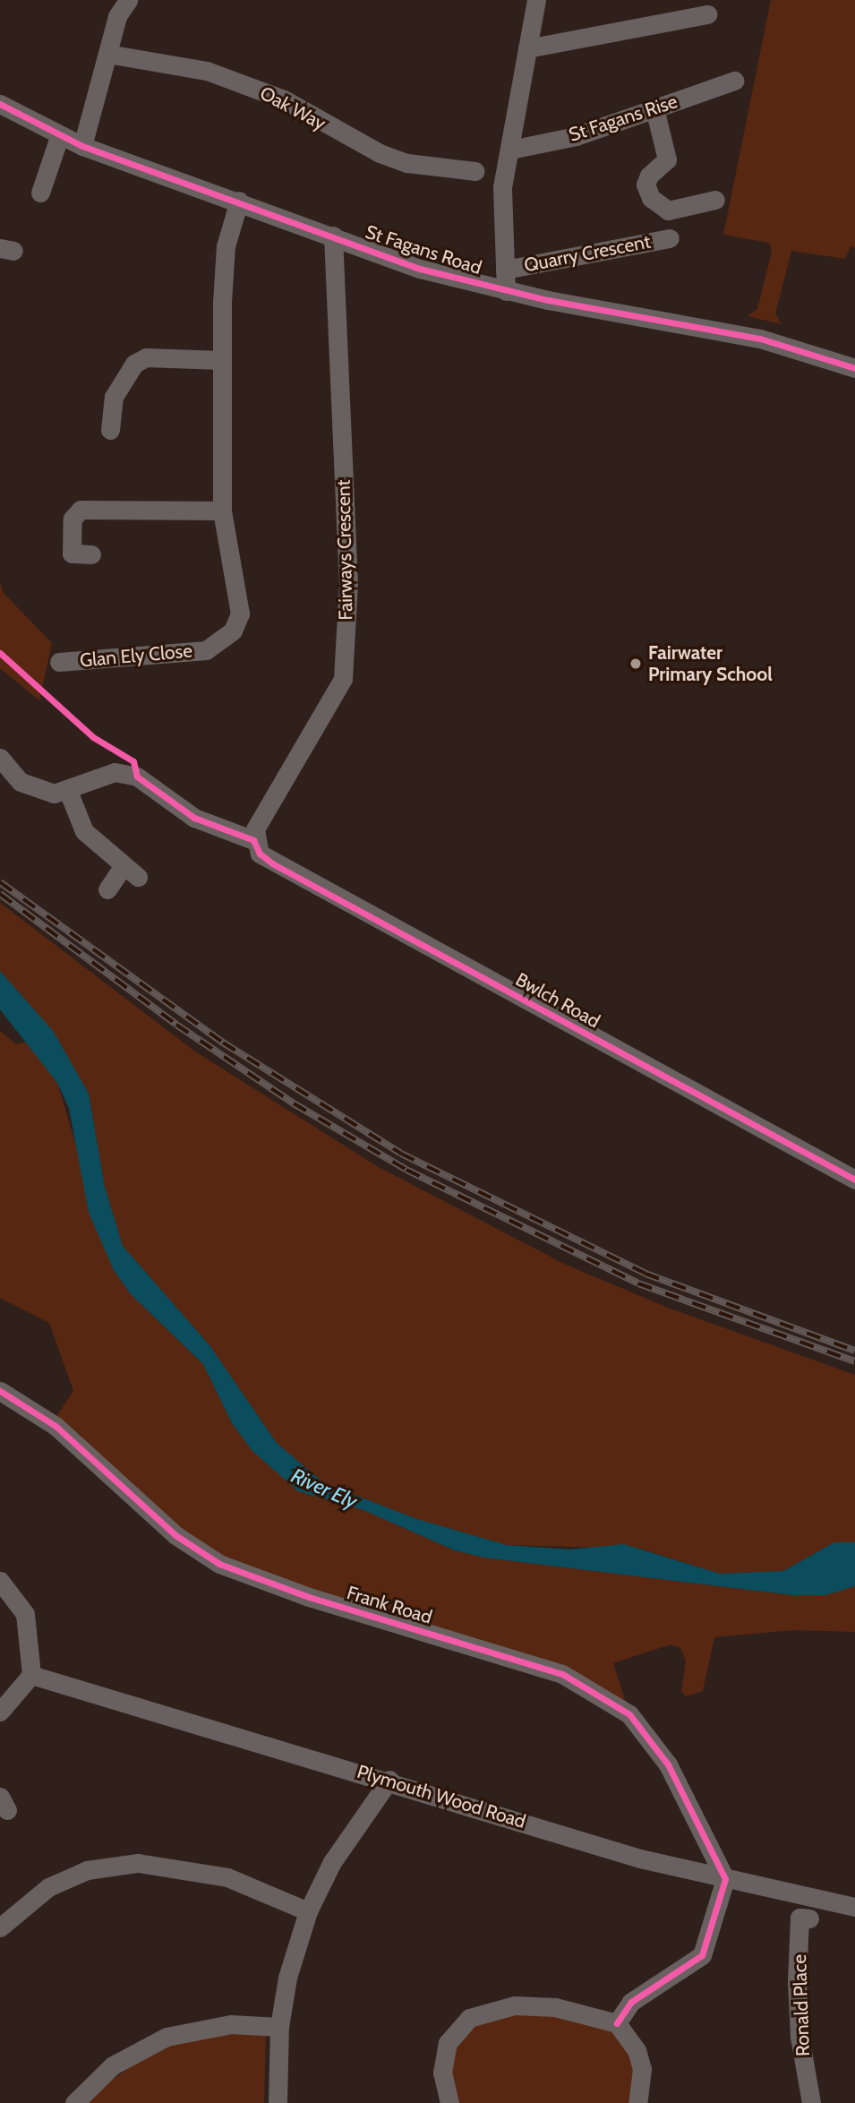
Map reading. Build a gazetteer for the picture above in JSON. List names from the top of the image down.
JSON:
{
  "streets": {
    "street": [
      "Oak Way",
      "St Fagans Rise",
      "St Fagans Road",
      "Quarry Crescent",
      "Fairways Crescent",
      "Glan Ely Close",
      "Bwlch Road",
      "Frank Road",
      "Plymouth Wood Road",
      "Ronald Place"
    ]
  },
  "crossings": [
    ["St Fagans Road", "Fairways Crescent"],
    ["St Fagans Road", "Glan Ely Close"],
    ["Fairways Crescent", "Bwlch Road"],
    ["Frank Road", "Plymouth Wood Road"]
  ],
  "water": ["River Ely"],
  "places": ["Fairwater Primary School"]
}
